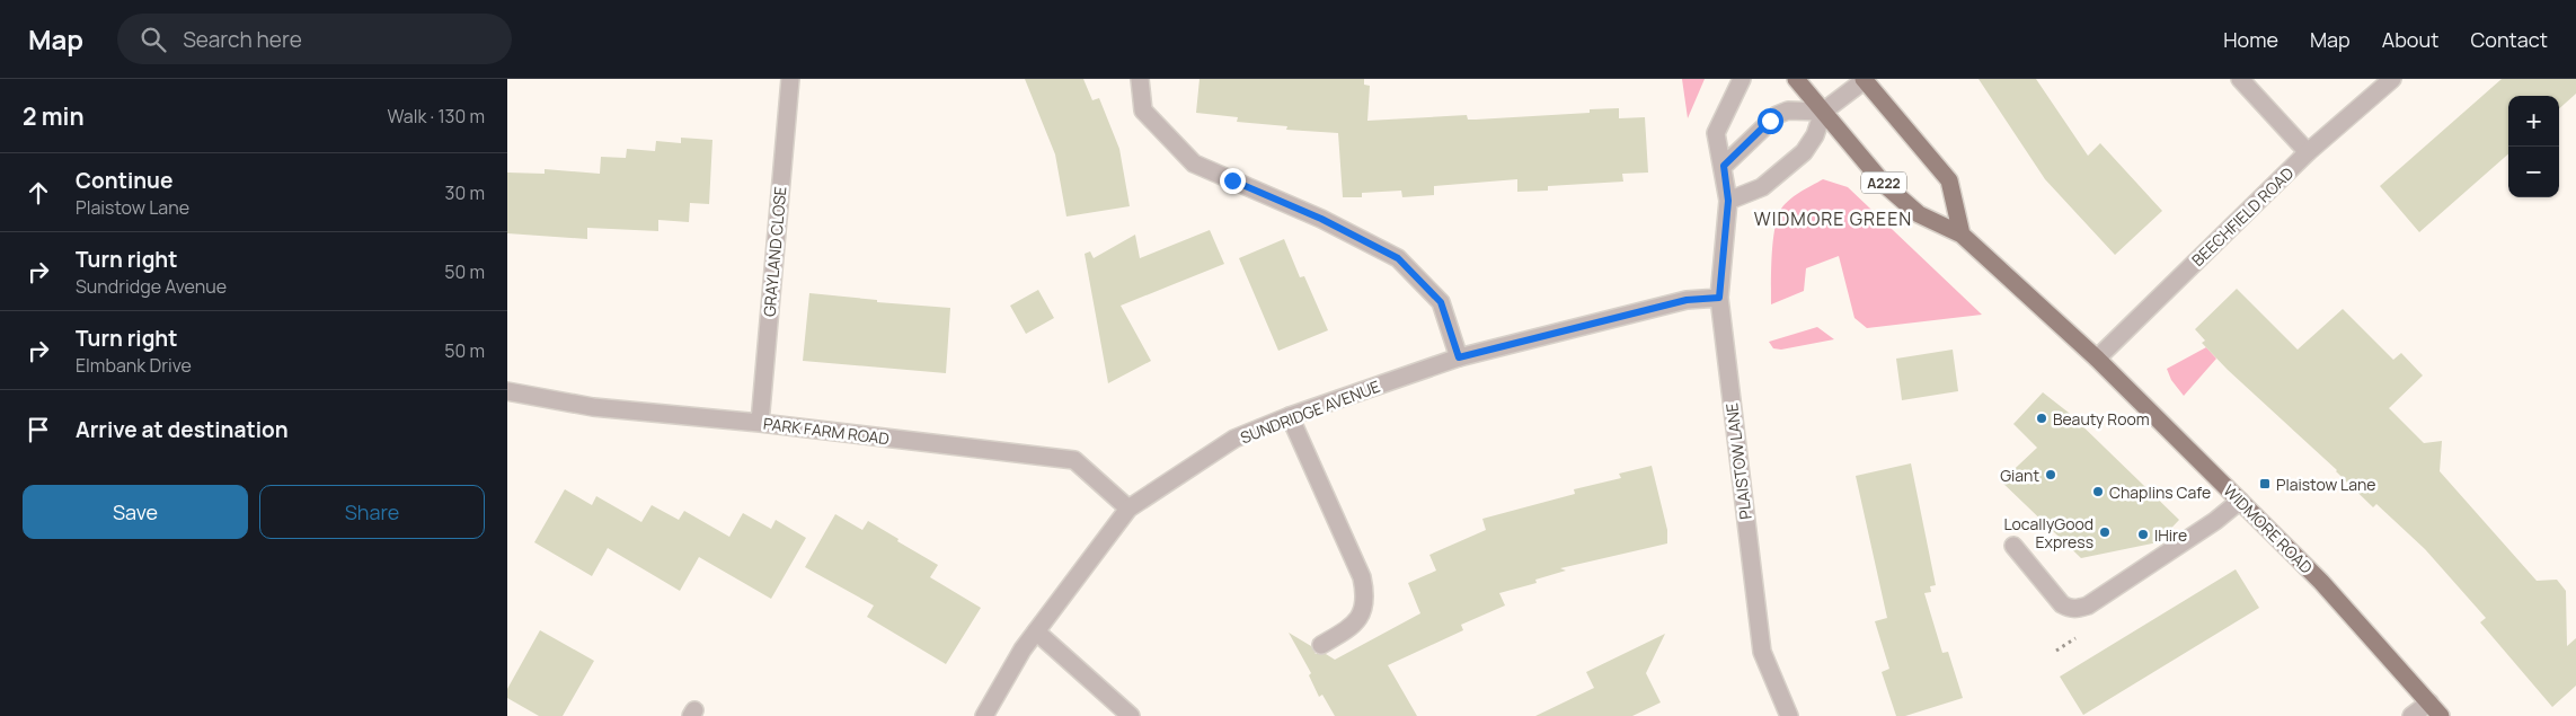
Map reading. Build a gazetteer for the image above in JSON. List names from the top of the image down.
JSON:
{
  "streets": {
    "main road": ["A222", "WIDMORE ROAD"],
    "street": [
      "BEECHFIELD ROAD",
      "GRAYLAND CLOSE",
      "SUNDRIDGE AVENUE",
      "PARK FARM ROAD",
      "PLAISTOW LANE"
    ]
  },
  "crossings": [
    ["BEECHFIELD ROAD", "WIDMORE ROAD"],
    ["GRAYLAND CLOSE", "PARK FARM ROAD"],
    ["SUNDRIDGE AVENUE", "PARK FARM ROAD"],
    ["SUNDRIDGE AVENUE", "PLAISTOW LANE"]
  ],
  "districts": ["WIDMORE GREEN"],
  "places": {
    "other": [
      "Beauty Room",
      "Giant",
      "Chaplins Cafe",
      "LocallyGood Express",
      "IHire"
    ],
    "transit": ["Plaistow Lane"]
  },
  "page": {
    "header": "Map",
    "search": "Search here",
    "nav": [
      "Home",
      "Map",
      "About",
      "Contact"
    ],
    "heading": ["2 min", "Walk · 130 m"],
    "map_buttons": ["+", "−"],
    "list": [
      ["Continue", "Plaistow Lane", "30 m"],
      ["Turn right", "Sundridge Avenue", "50 m"],
      ["Turn right", "Elmbank Drive", "50 m"],
      "Arrive at destination"
    ],
    "buttons": ["Save", "Share"]
  }
}
